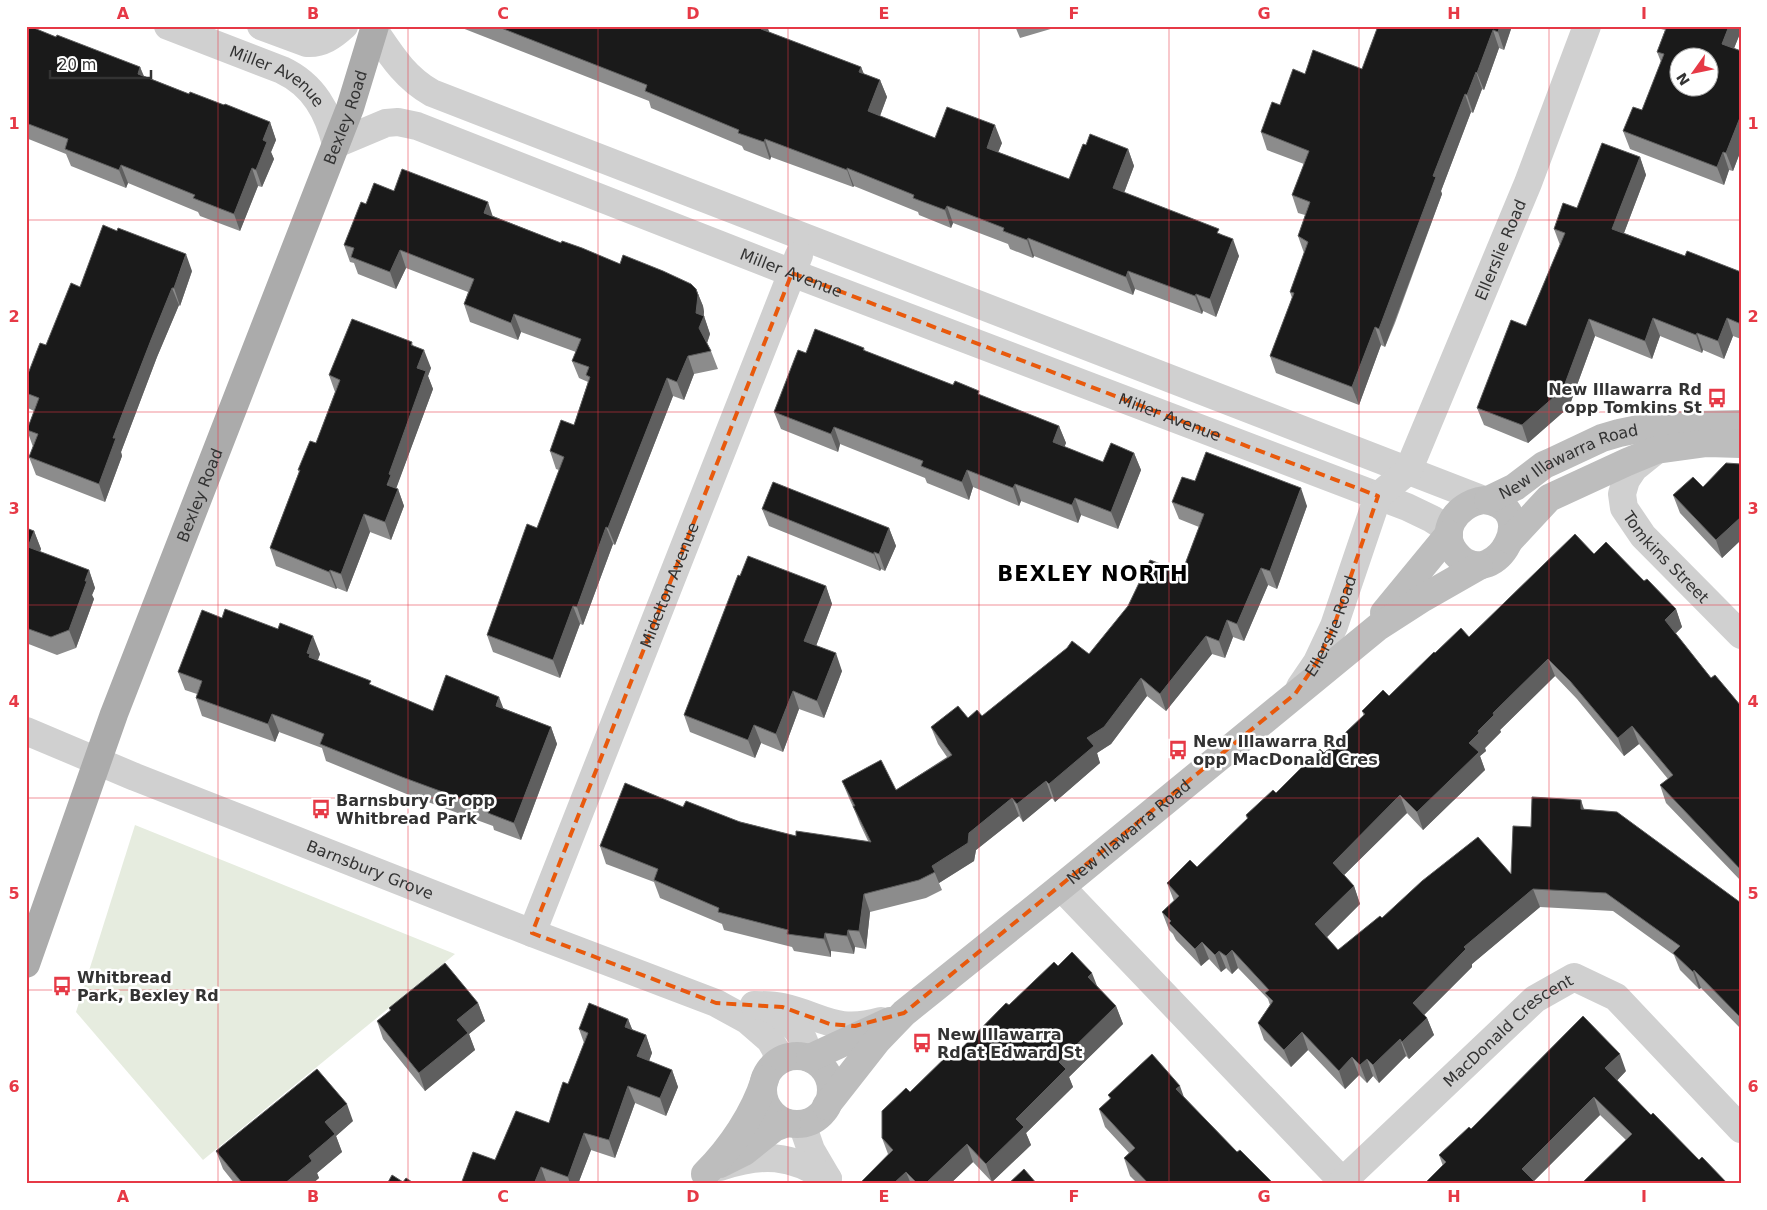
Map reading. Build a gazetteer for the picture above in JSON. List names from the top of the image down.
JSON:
{
  "streets": {
    "main road": ["Bexley Road", "New Illawarra Road"],
    "street": [
      "Miller Avenue",
      "Ellerslie Road",
      "Tomkins Street",
      "Midelton Avenue",
      "Barnsbury Grove",
      "MacDonald Crescent"
    ]
  },
  "crossings": [
    ["Miller Avenue", "Bexley Road"],
    ["Miller Avenue", "Ellerslie Road"],
    ["Miller Avenue", "New Illawarra Road"],
    ["Miller Avenue", "Midelton Avenue"],
    ["Bexley Road", "Barnsbury Grove"],
    ["Ellerslie Road", "New Illawarra Road"],
    ["New Illawarra Road", "Tomkins Street"],
    ["New Illawarra Road", "Barnsbury Grove"],
    ["New Illawarra Road", "MacDonald Crescent"],
    ["Midelton Avenue", "Barnsbury Grove"]
  ],
  "districts": ["BEXLEY NORTH"],
  "places": {
    "bus stop": [
      "New Illawarra Rd opp Tomkins St",
      "New Illawarra Rd opp MacDonald Cres",
      "Barnsbury Gr opp Whitbread Park",
      "Whitbread Park, Bexley Rd",
      "New Illawarra Rd at Edward St"
    ]
  },
  "scale_bar": "20 m",
  "north": "bottom left",
  "grid": {
    "columns": [
      "A",
      "B",
      "C",
      "D",
      "E",
      "F",
      "G",
      "H",
      "I"
    ],
    "rows": [
      "1",
      "2",
      "3",
      "4",
      "5",
      "6"
    ]
  }
}
